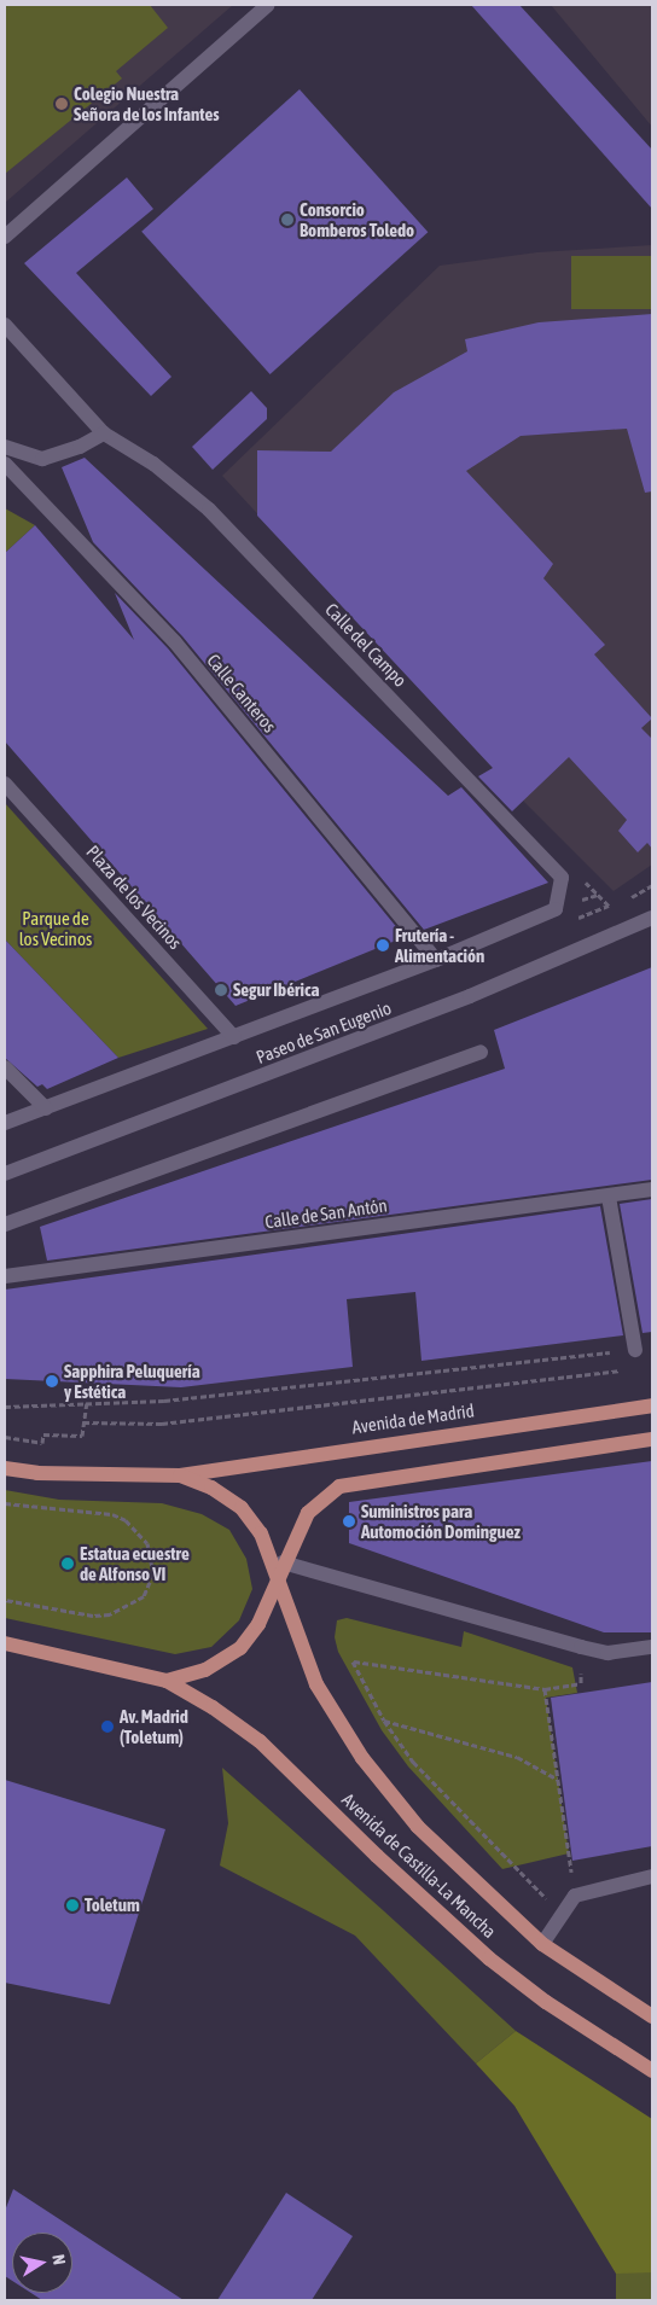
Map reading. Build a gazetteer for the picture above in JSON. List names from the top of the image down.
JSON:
{
  "streets": {
    "main road": ["Avenida de Madrid", "Avenida de Castilla-La Mancha"],
    "street": [
      "Calle del Campo",
      "Calle Canteros",
      "Plaza de los Vecinos",
      "Paseo de San Eugenio",
      "Calle de San Antón"
    ]
  },
  "crossings": [
    ["Calle del Campo", "Paseo de San Eugenio"],
    ["Calle Canteros", "Paseo de San Eugenio"],
    ["Plaza de los Vecinos", "Paseo de San Eugenio"],
    ["Avenida de Madrid", "Avenida de Castilla-La Mancha"]
  ],
  "parks": ["Parque de los Vecinos"],
  "places": [
    "Colegio Nuestra Señora de los Infantes",
    "Consorcio Bomberos Toledo",
    "Frutería - Alimentación",
    "Segur Ibérica",
    "Sapphira Peluquería y Estética",
    "Suministros para Automoción Dominguez",
    "Estatua ecuestre de Alfonso VI",
    "Av. Madrid (Toletum)",
    "Toletum"
  ],
  "north": "right"
}
